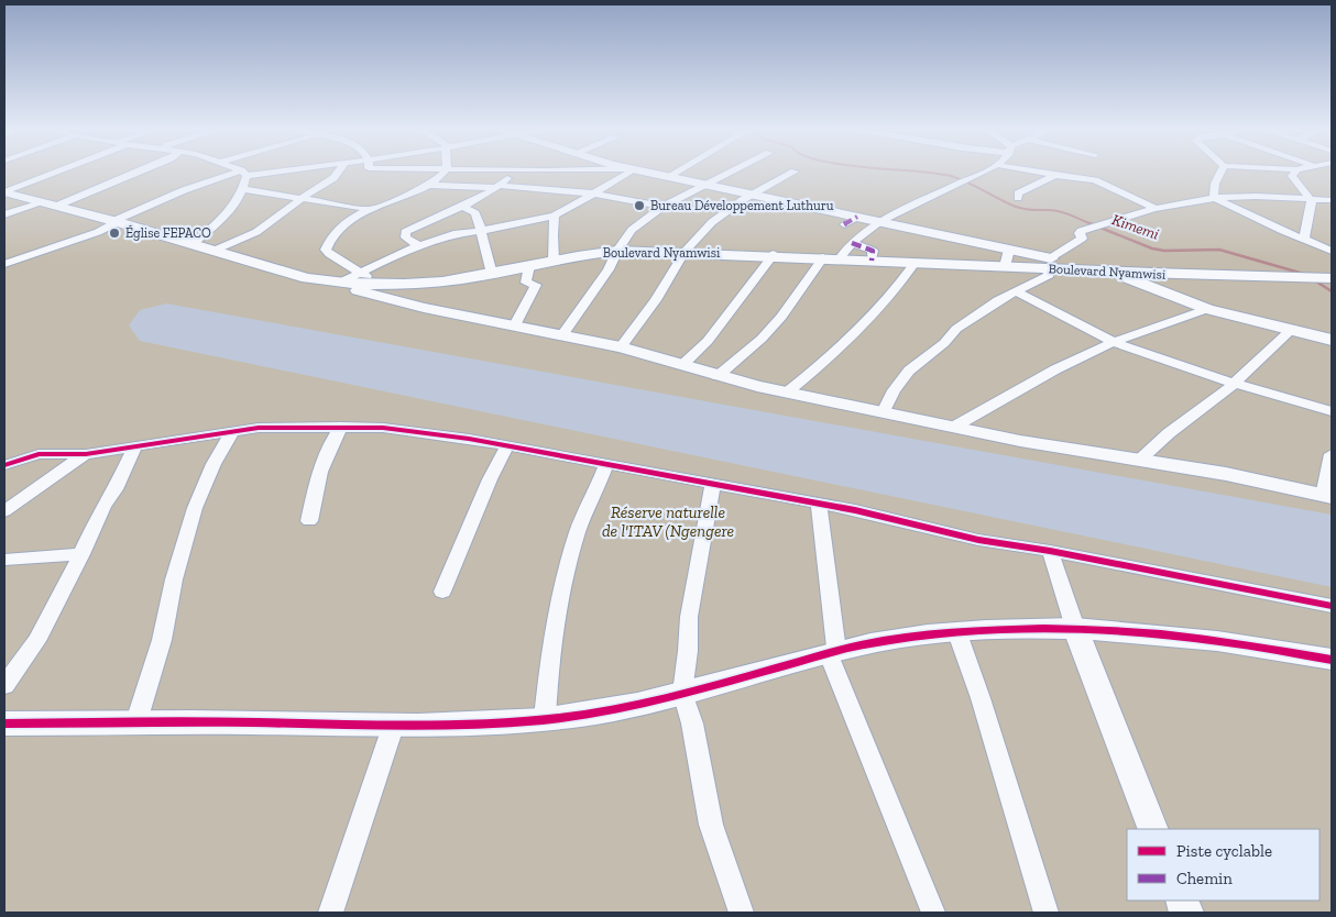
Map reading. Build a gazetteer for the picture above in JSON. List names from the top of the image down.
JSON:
{
  "streets": {
    "street": ["Boulevard Nyamwisi"]
  },
  "water": ["Kimemi"],
  "parks": ["Réserve naturelle de l'ITAV (Ngengere"],
  "places": ["Bureau Développement Luthuru", "Église FEPACO"],
  "legend": ["Piste cyclable", "Chemin"]
}
